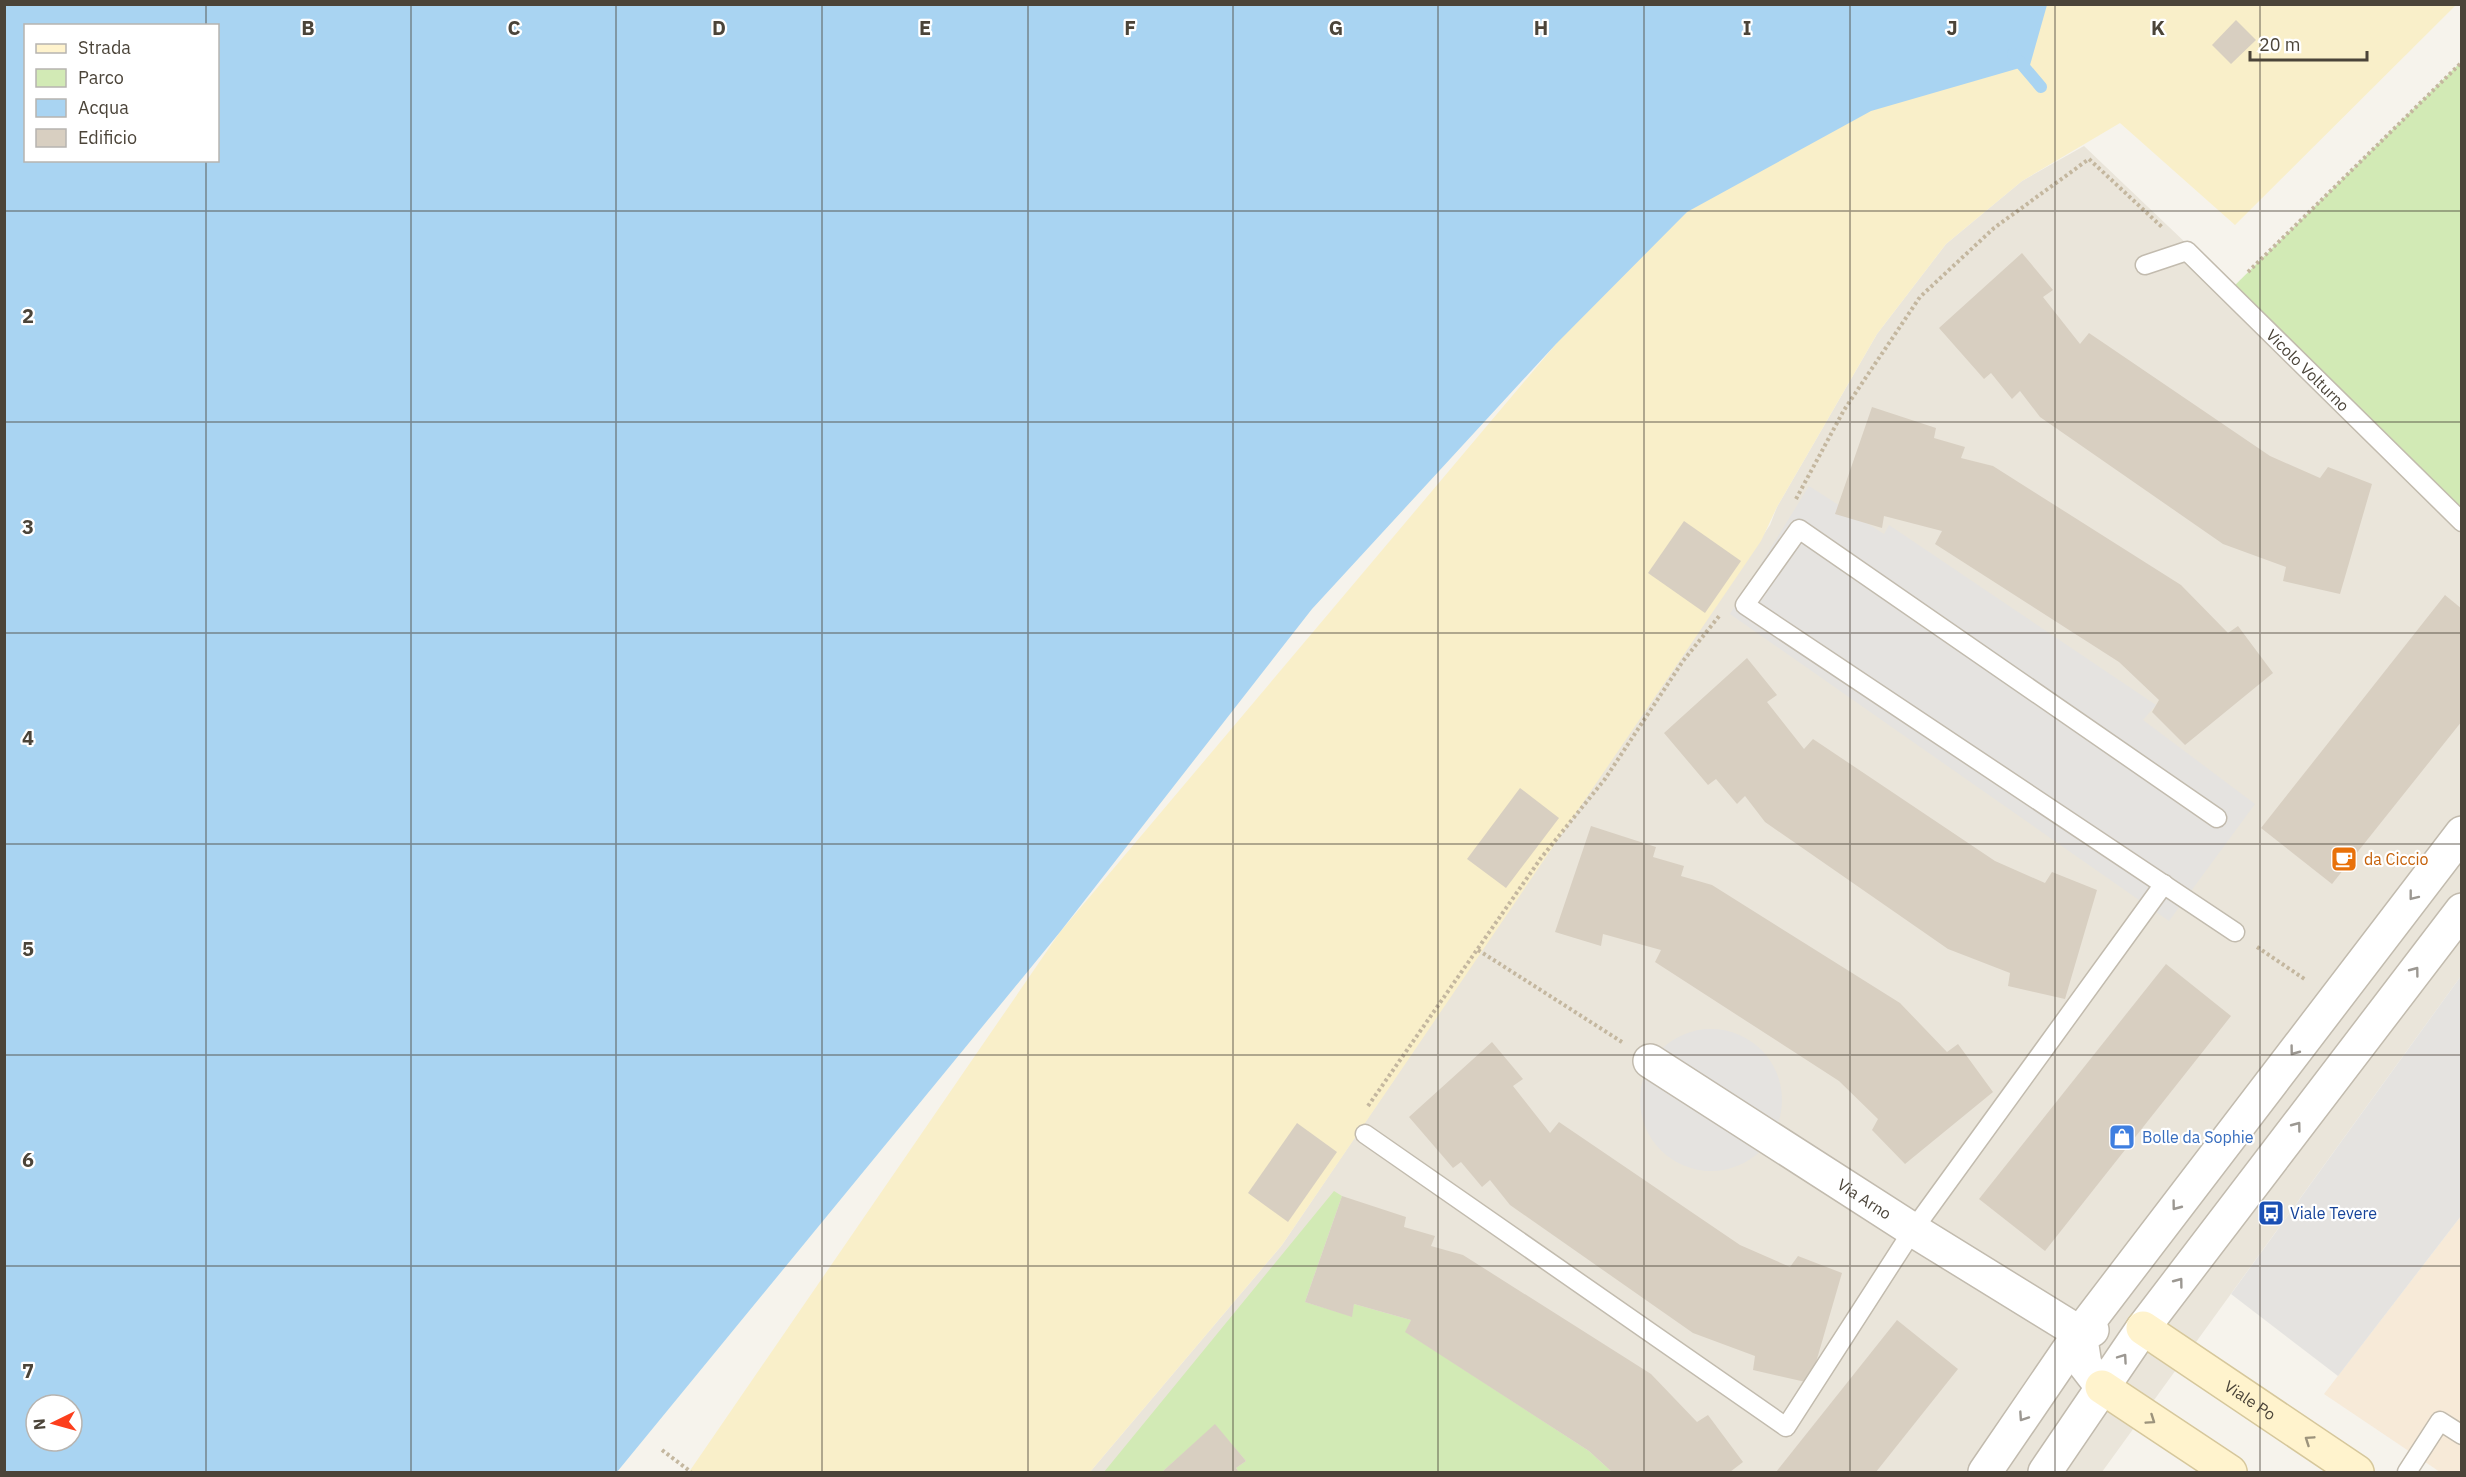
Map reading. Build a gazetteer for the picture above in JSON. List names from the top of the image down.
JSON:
{
  "streets": {
    "street": ["Via Arno", "Viale Po"],
    "lane": ["Vicolo Volturno"]
  },
  "places": {
    "cafe": ["da Ciccio"],
    "shop": ["Bolle da Sophie"],
    "bus stop": ["Viale Tevere"]
  },
  "legend": [
    "Strada",
    "Parco",
    "Acqua",
    "Edificio"
  ],
  "scale_bar": "20 m",
  "north": "left",
  "grid": {
    "columns": [
      "B",
      "C",
      "D",
      "E",
      "F",
      "G",
      "H",
      "I",
      "J",
      "K"
    ],
    "rows": [
      "2",
      "3",
      "4",
      "5",
      "6",
      "7"
    ]
  }
}
